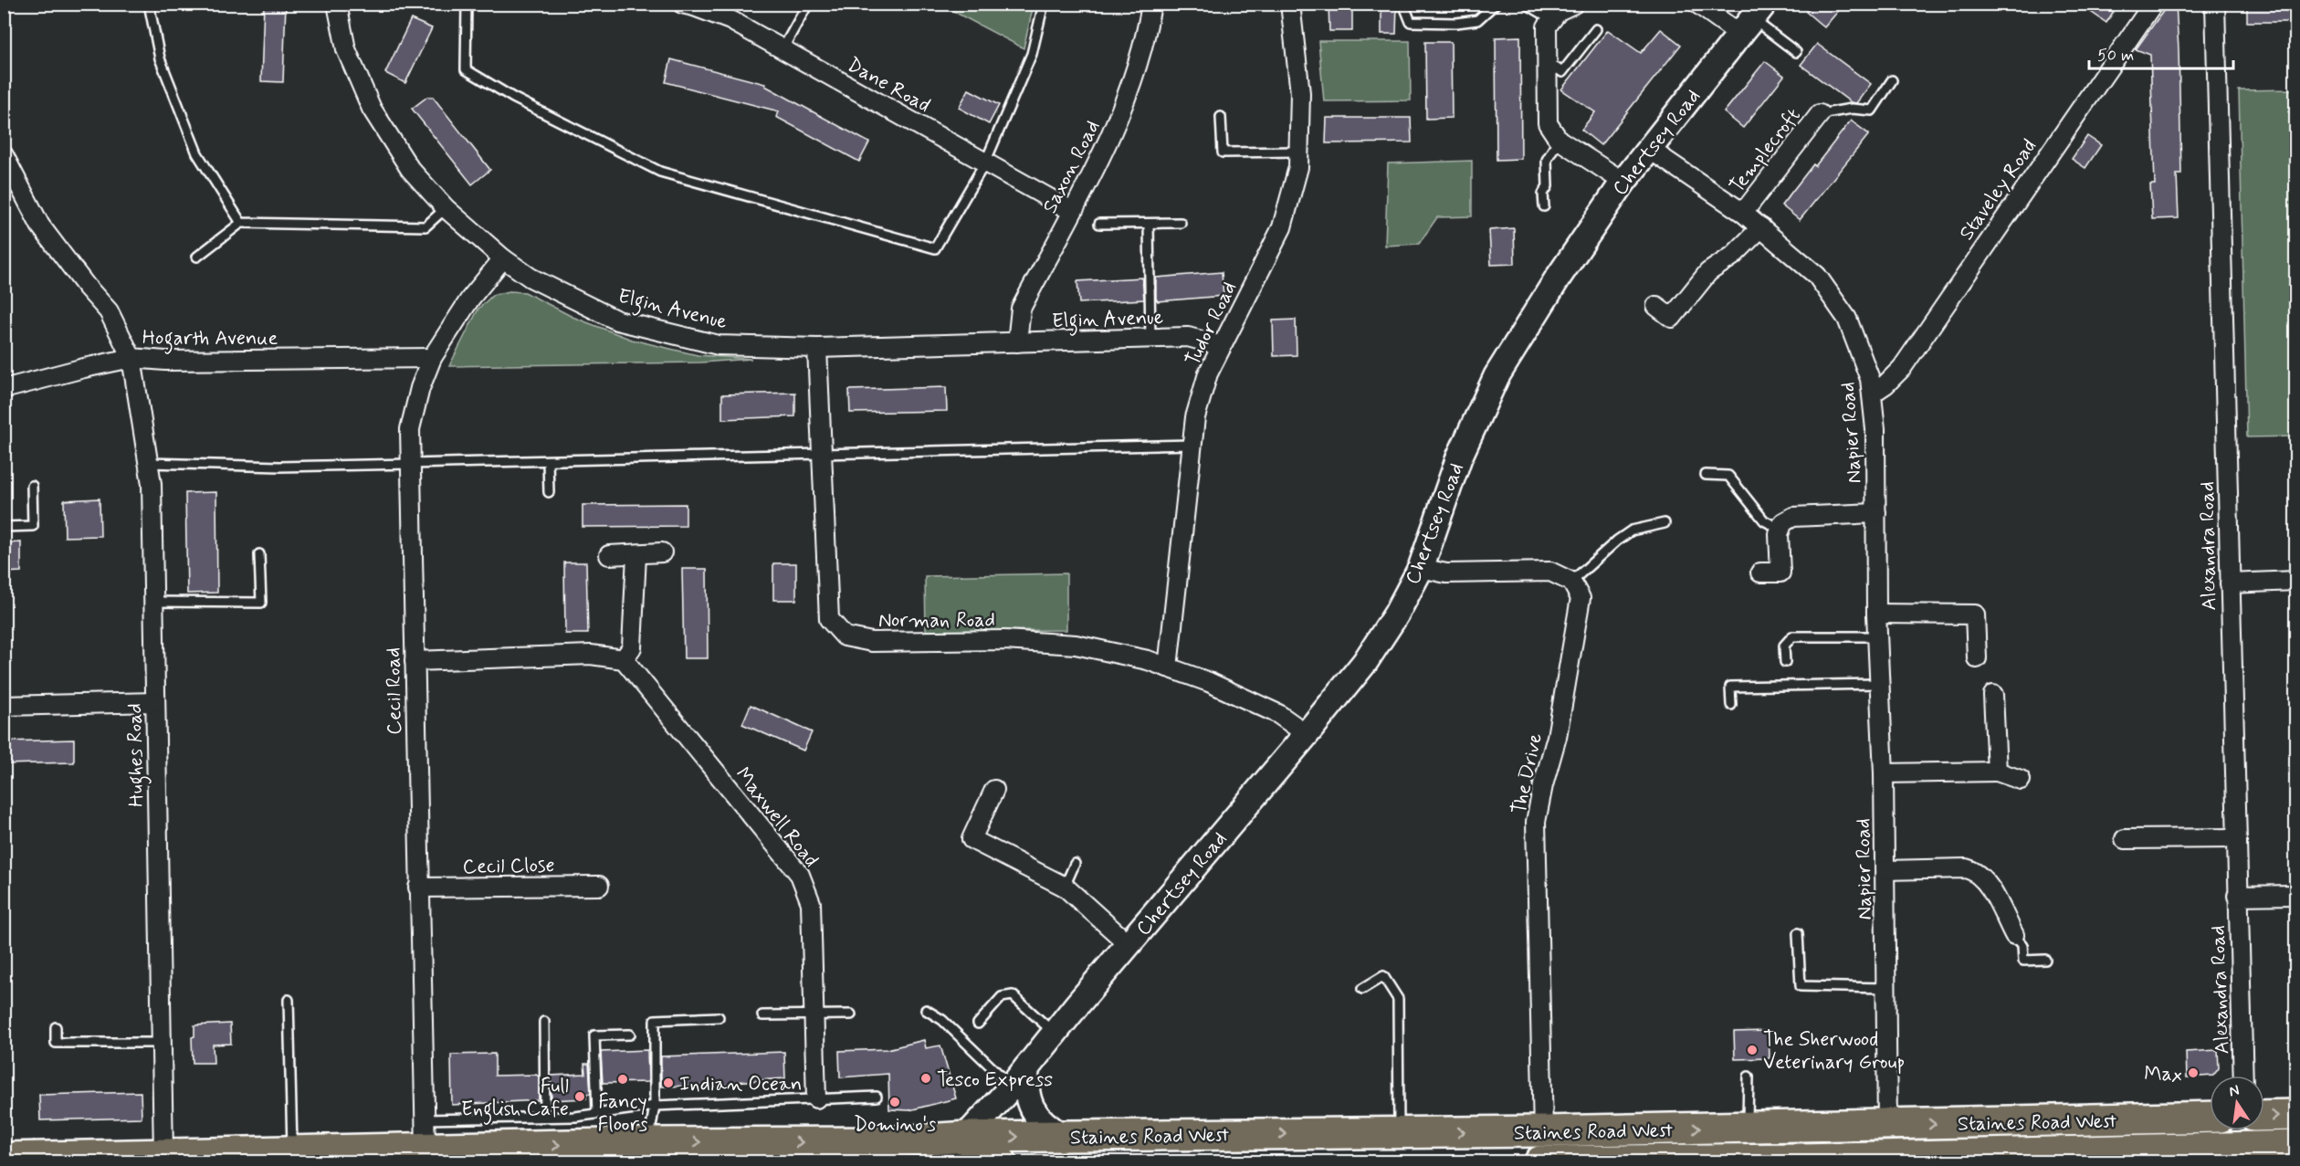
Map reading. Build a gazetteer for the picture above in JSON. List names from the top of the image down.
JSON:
{
  "streets": {
    "highway": ["Staines Road West"],
    "street": [
      "Dane Road",
      "Chertsey Road",
      "Templecroft",
      "Saxon Road",
      "Staveley Road",
      "Elgin Avenue",
      "Tudor Road",
      "Hogarth Avenue",
      "Napier Road",
      "Alexandra Road",
      "Norman Road",
      "Cecil Road",
      "Hughes Road",
      "The Drive",
      "Maxwell Road",
      "Cecil Close"
    ]
  },
  "crossings": [
    ["Dane Road", "Saxon Road"],
    ["Chertsey Road", "Napier Road"],
    ["Chertsey Road", "Norman Road"],
    ["Chertsey Road", "Staines Road West"],
    ["Templecroft", "Napier Road"],
    ["Saxon Road", "Elgin Avenue"],
    ["Staveley Road", "Napier Road"],
    ["Elgin Avenue", "Tudor Road"],
    ["Elgin Avenue", "Norman Road"],
    ["Elgin Avenue", "Cecil Road"],
    ["Tudor Road", "Norman Road"],
    ["Hogarth Avenue", "Cecil Road"],
    ["Hogarth Avenue", "Hughes Road"],
    ["Napier Road", "Staines Road West"],
    ["Cecil Road", "Cecil Close"],
    ["Cecil Road", "Staines Road West"],
    ["Hughes Road", "Staines Road West"],
    ["The Drive", "Staines Road West"]
  ],
  "places": [
    "The Sherwood Veterinary Group",
    "Max",
    "Tesco Express",
    "Fancy Floors",
    "Indian Ocean",
    "Full English Cafe",
    "Domino's"
  ],
  "scale_bar": "50 m",
  "north": "top"
}
